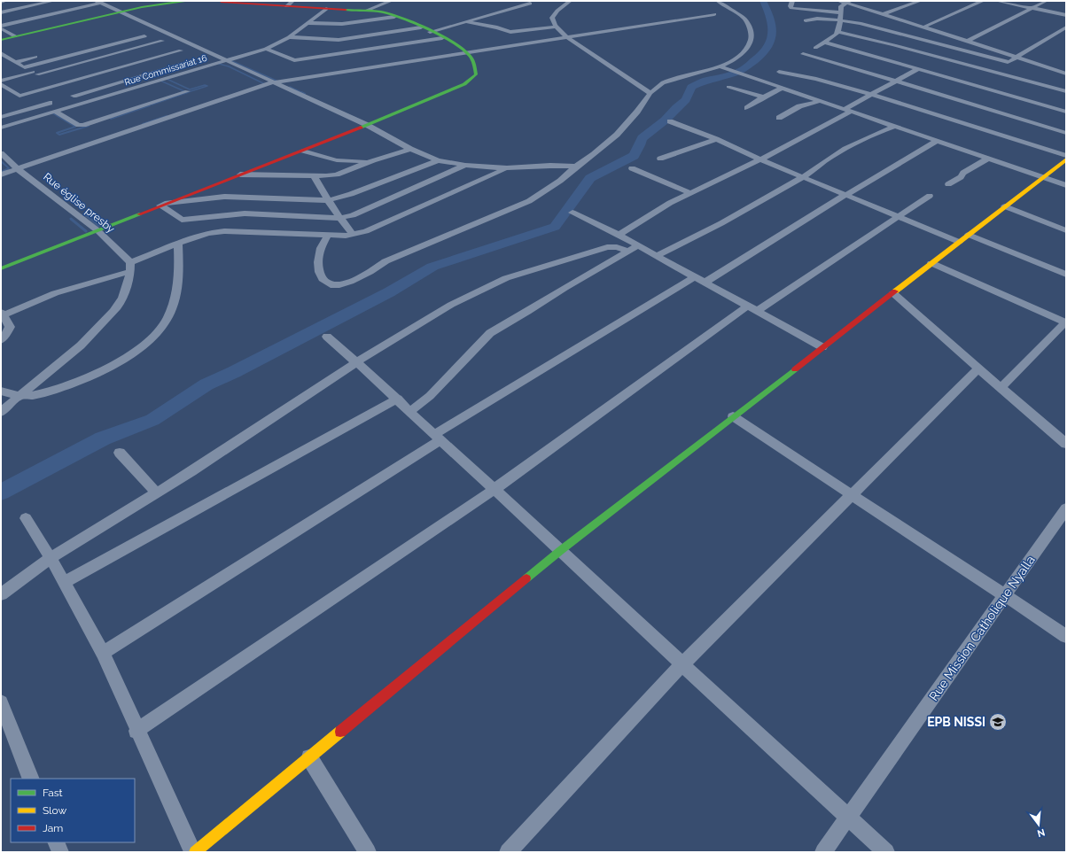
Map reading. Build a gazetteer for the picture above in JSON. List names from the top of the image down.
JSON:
{
  "streets": {
    "street": ["Rue Commissariat 16", "Rue église presby", "Rue Mission Catholique Nyalla"]
  },
  "places": {
    "school or university": ["EPB NISSI"]
  },
  "legend": ["Fast", "Slow", "Jam"],
  "north": "bottom"
}
